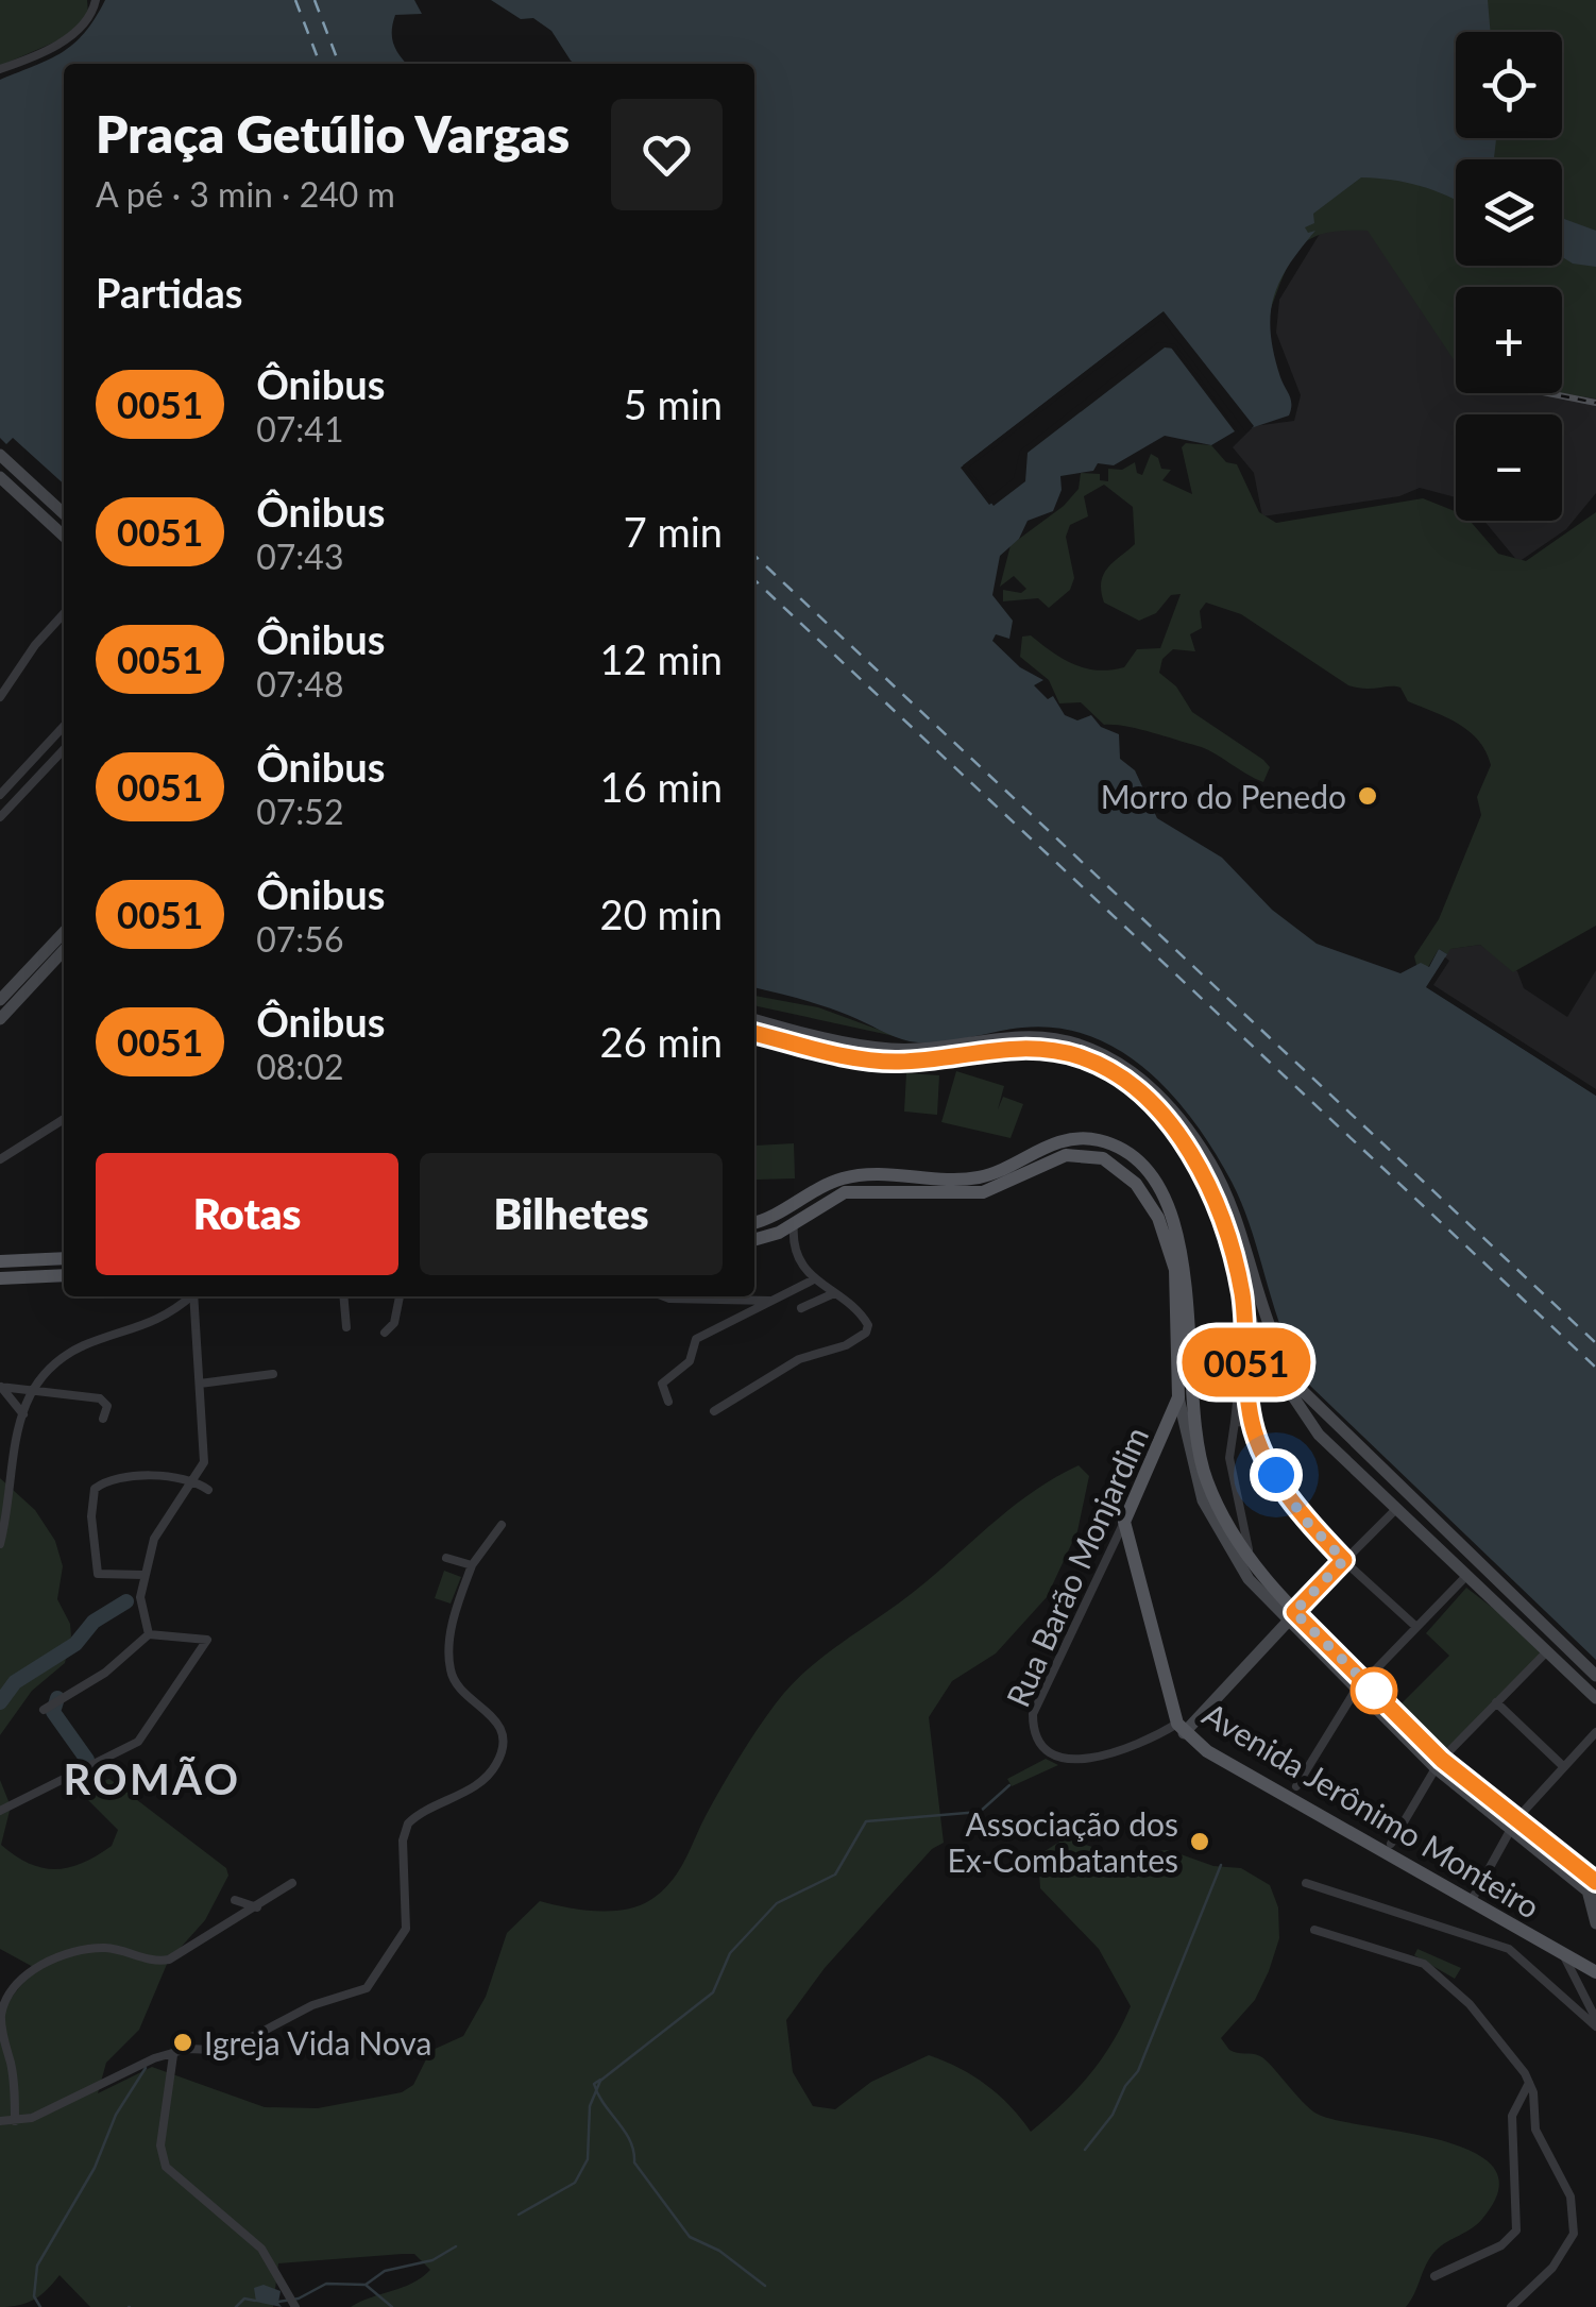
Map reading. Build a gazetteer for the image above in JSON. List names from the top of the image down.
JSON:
{
  "streets": {
    "main road": ["Rua Barão Monjardim", "Avenida Jerônimo Monteiro"]
  },
  "crossings": [
    ["Rua Barão Monjardim", "Avenida Jerônimo Monteiro"]
  ],
  "districts": ["ROMÃO"],
  "places": ["Morro do Penedo", "Associação dos Ex-Combatantes", "Igreja Vida Nova"],
  "lines": ["bus line 0051"],
  "page": {
    "on_map": "0051",
    "map_buttons": ["+", "−"],
    "heading": [
      ["Praça Getúlio Vargas", "A pé · 3 min · 240 m"],
      "Partidas"
    ],
    "list": [
      {
        "mark": "0051",
        "name": "Ônibus",
        "note": "07:41",
        "value": "5 min"
      },
      {
        "mark": "0051",
        "name": "Ônibus",
        "note": "07:43",
        "value": "7 min"
      },
      {
        "mark": "0051",
        "name": "Ônibus",
        "note": "07:48",
        "value": "12 min"
      },
      {
        "mark": "0051",
        "name": "Ônibus",
        "note": "07:52",
        "value": "16 min"
      },
      {
        "mark": "0051",
        "name": "Ônibus",
        "note": "07:56",
        "value": "20 min"
      },
      {
        "mark": "0051",
        "name": "Ônibus",
        "note": "08:02",
        "value": "26 min"
      }
    ],
    "buttons": ["Rotas", "Bilhetes"]
  }
}
